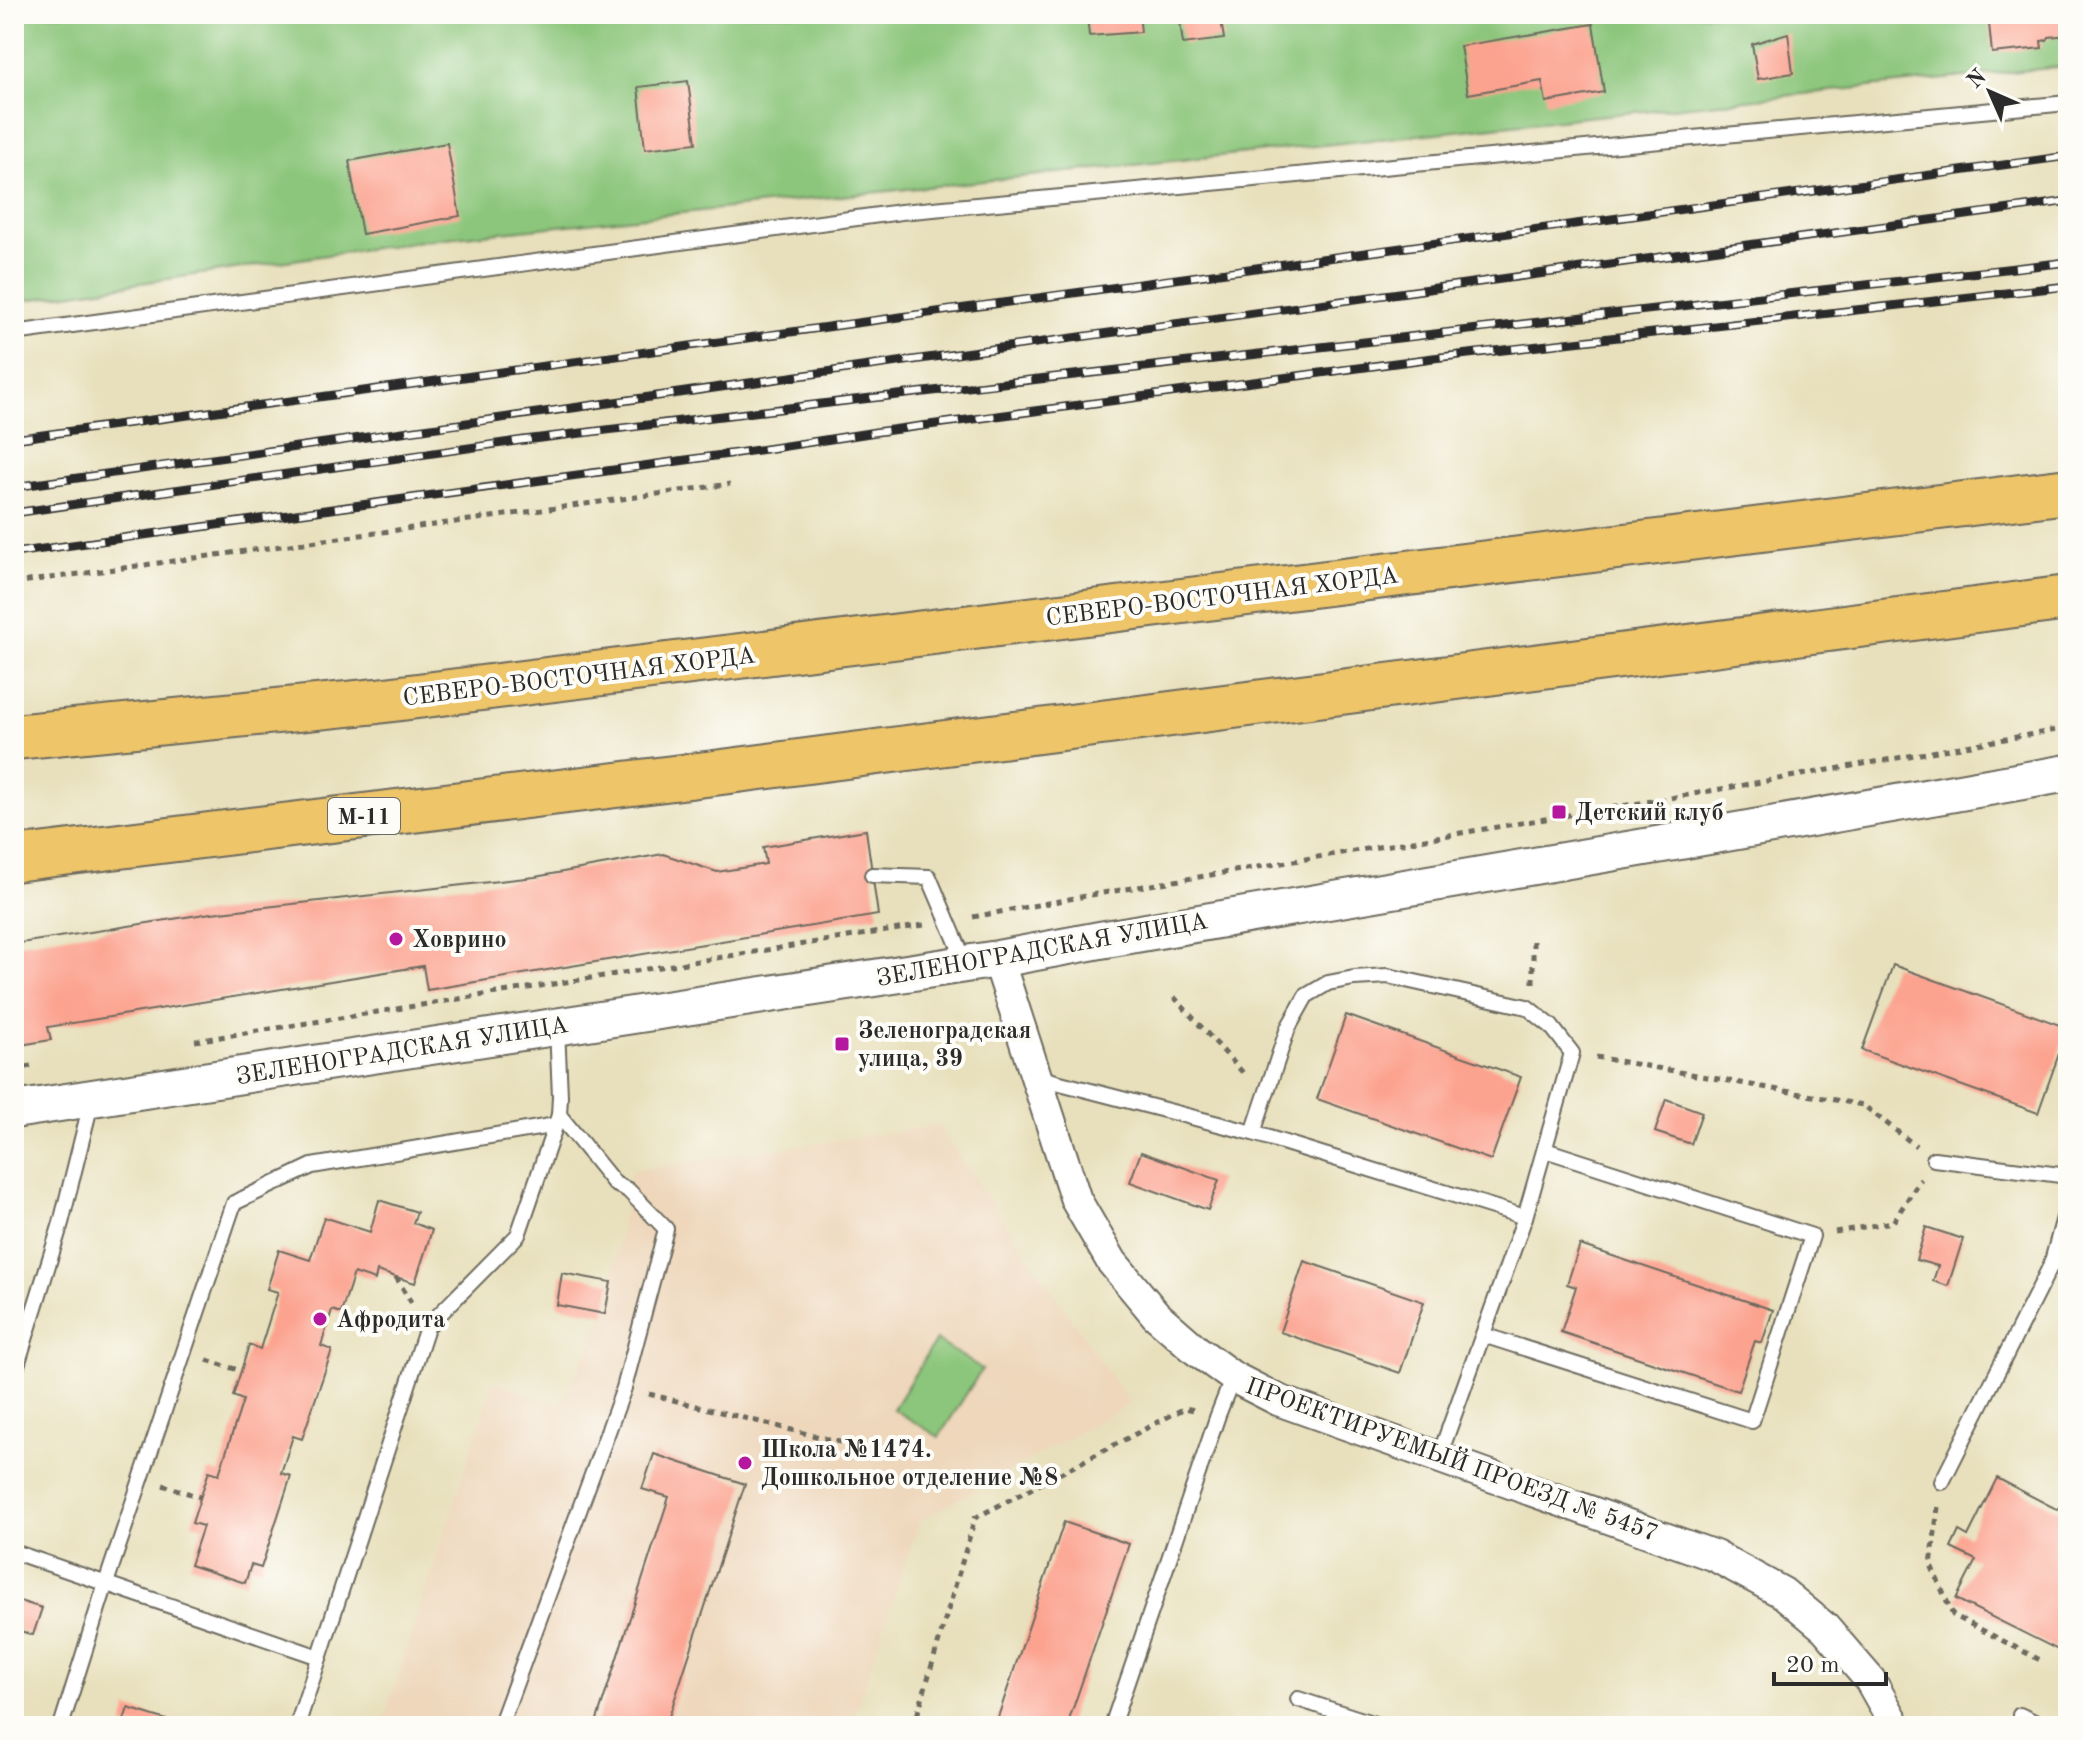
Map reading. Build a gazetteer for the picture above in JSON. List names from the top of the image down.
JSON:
{
  "streets": {
    "main road": ["СЕВЕРО-ВОСТОЧНАЯ ХОРДА", "М-11"],
    "street": ["ЗЕЛЕНОГРАДСКАЯ УЛИЦА", "ПРОЕКТИРУЕМЫЙ ПРОЕЗД № 5457"]
  },
  "crossings": [
    ["ЗЕЛЕНОГРАДСКАЯ УЛИЦА", "ПРОЕКТИРУЕМЫЙ ПРОЕЗД № 5457"]
  ],
  "places": {
    "transit": ["Детский клуб", "Зеленоградская улица, 39"],
    "other": ["Ховрино", "Афродита", "Школа №1474. Дошкольное отделение №8"]
  },
  "scale_bar": "20 m",
  "north": "top left"
}
